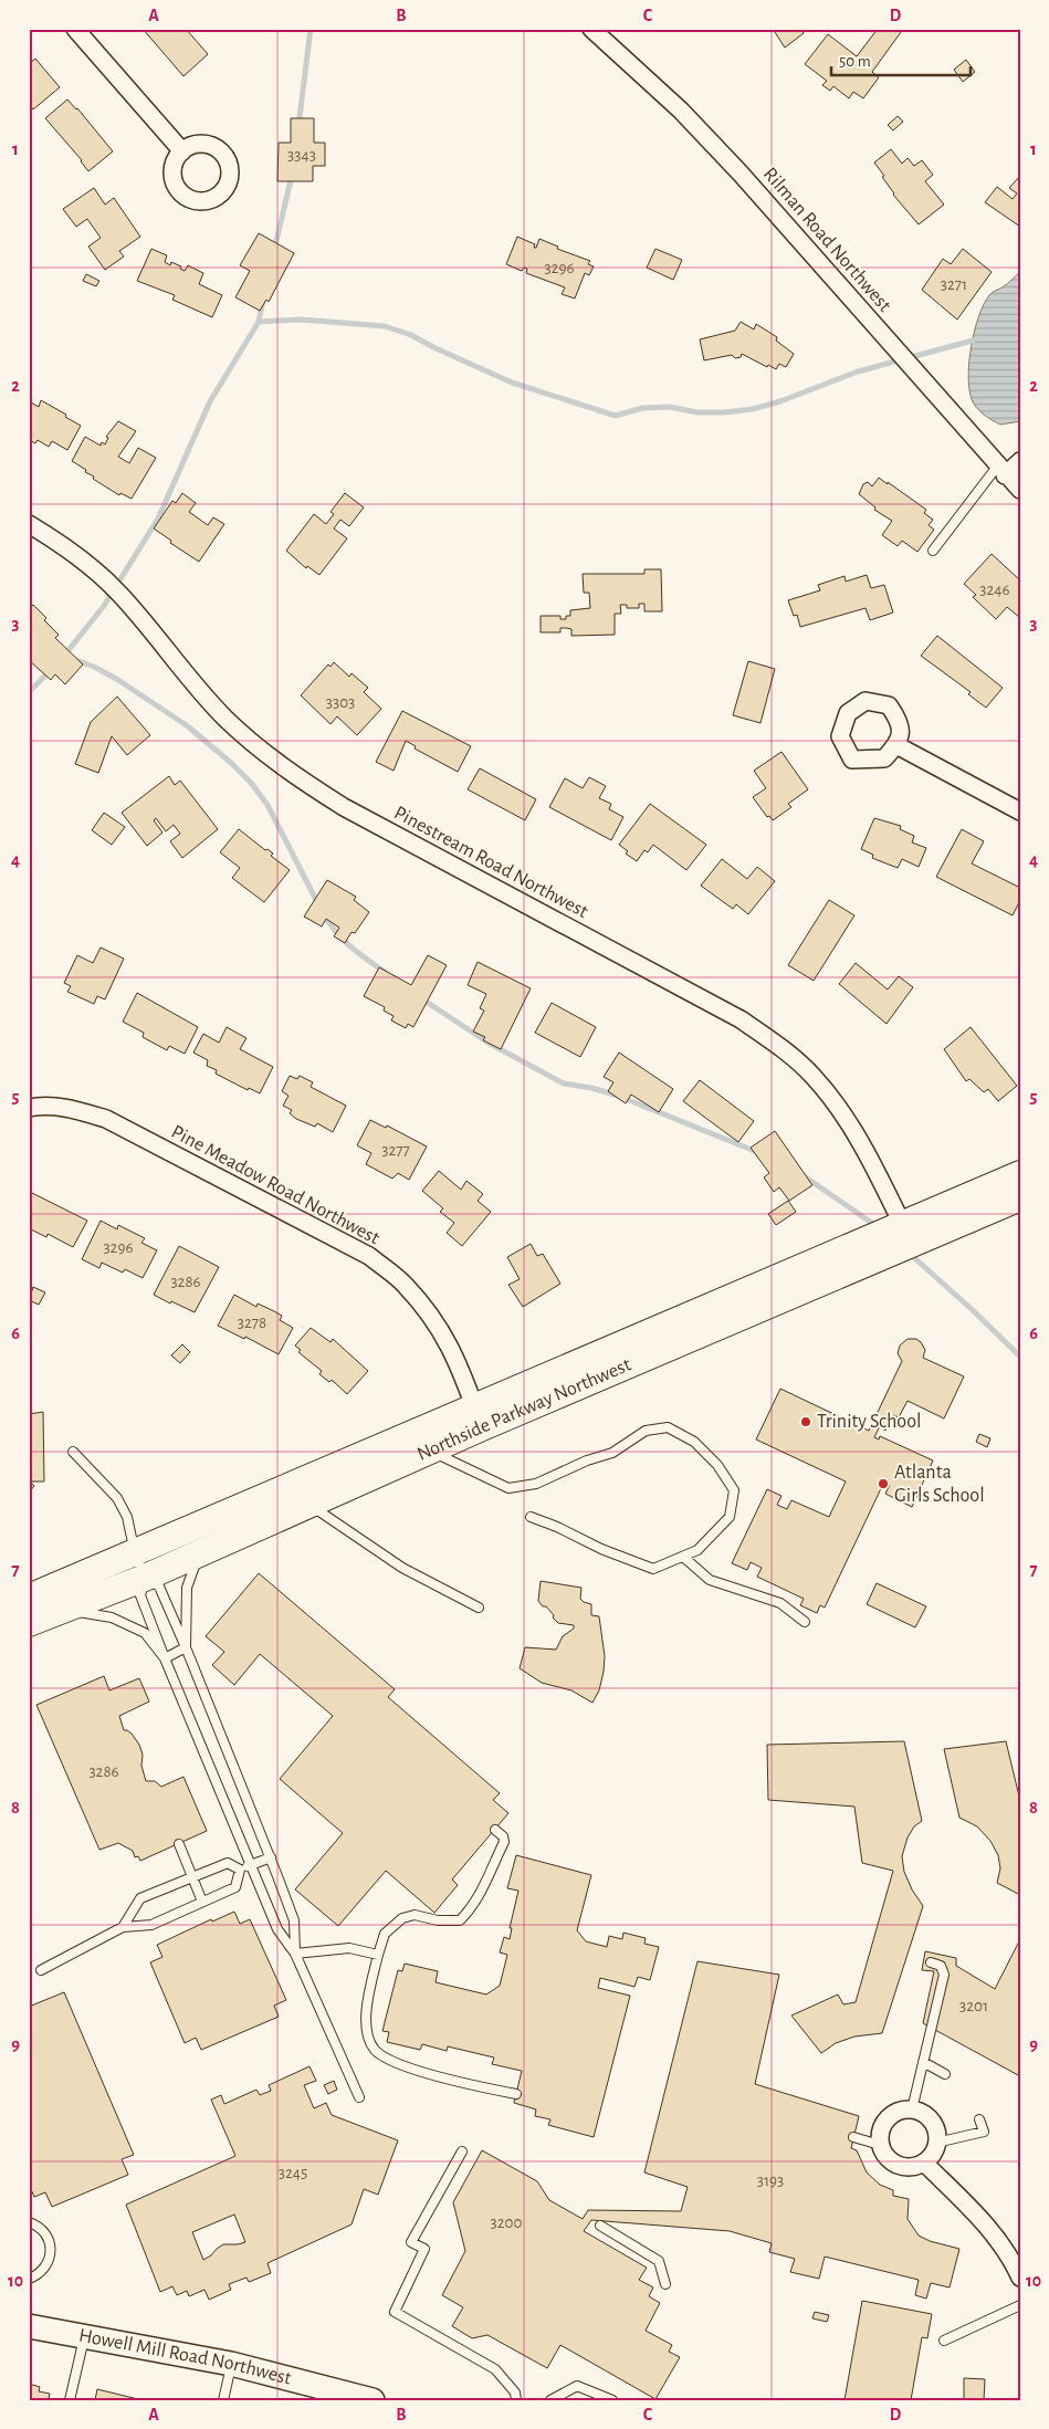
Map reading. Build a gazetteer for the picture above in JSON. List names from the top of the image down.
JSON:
{
  "streets": {
    "main road": ["Northside Parkway Northwest", "Howell Mill Road Northwest"],
    "street": ["Rilman Road Northwest", "Pinestream Road Northwest", "Pine Meadow Road Northwest"]
  },
  "crossings": [
    ["Pinestream Road Northwest", "Northside Parkway Northwest"],
    ["Pine Meadow Road Northwest", "Northside Parkway Northwest"]
  ],
  "places": ["Trinity School", "Atlanta Girls School"],
  "house_numbers": [
    "3343",
    "3296",
    "3271",
    "3246",
    "3303",
    "3277",
    "3296",
    "3286",
    "3278",
    "3286",
    "3201",
    "3245",
    "3193",
    "3200"
  ],
  "scale_bar": "50 m",
  "grid": {
    "columns": [
      "A",
      "B",
      "C",
      "D"
    ],
    "rows": [
      "1",
      "2",
      "3",
      "4",
      "5",
      "6",
      "7",
      "8",
      "9",
      "10"
    ]
  }
}
